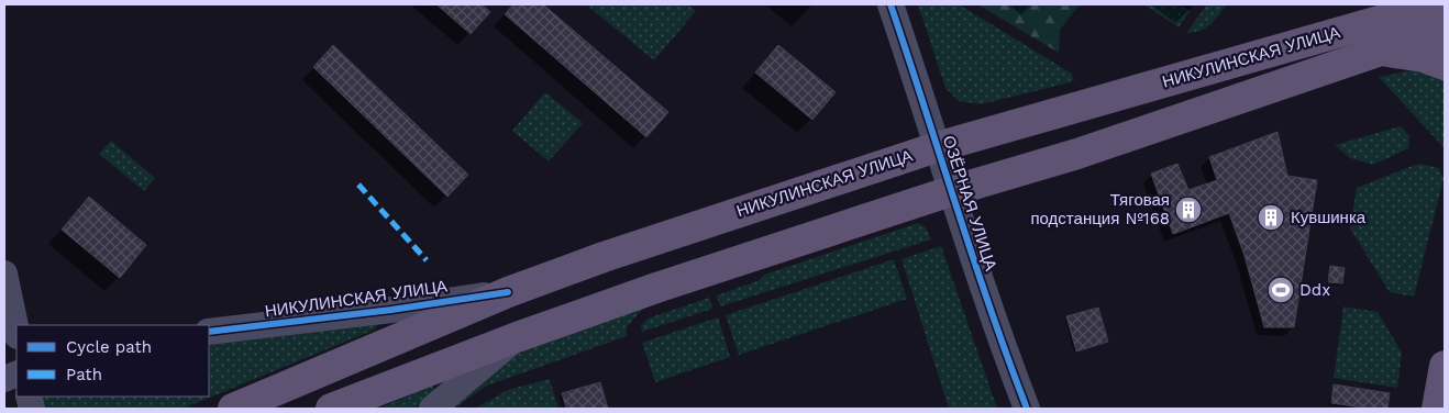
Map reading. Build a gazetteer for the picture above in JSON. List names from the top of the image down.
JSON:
{
  "streets": {
    "main road": ["НИКУЛИНСКАЯ УЛИЦА"],
    "street": ["ОЗЁРНАЯ УЛИЦА"]
  },
  "crossings": [
    ["НИКУЛИНСКАЯ УЛИЦА", "ОЗЁРНАЯ УЛИЦА"]
  ],
  "places": {
    "building": ["Тяговая подстанция №168", "Кувшинка"],
    "sports": ["Ddx"]
  },
  "legend": ["Cycle path", "Path"]
}
